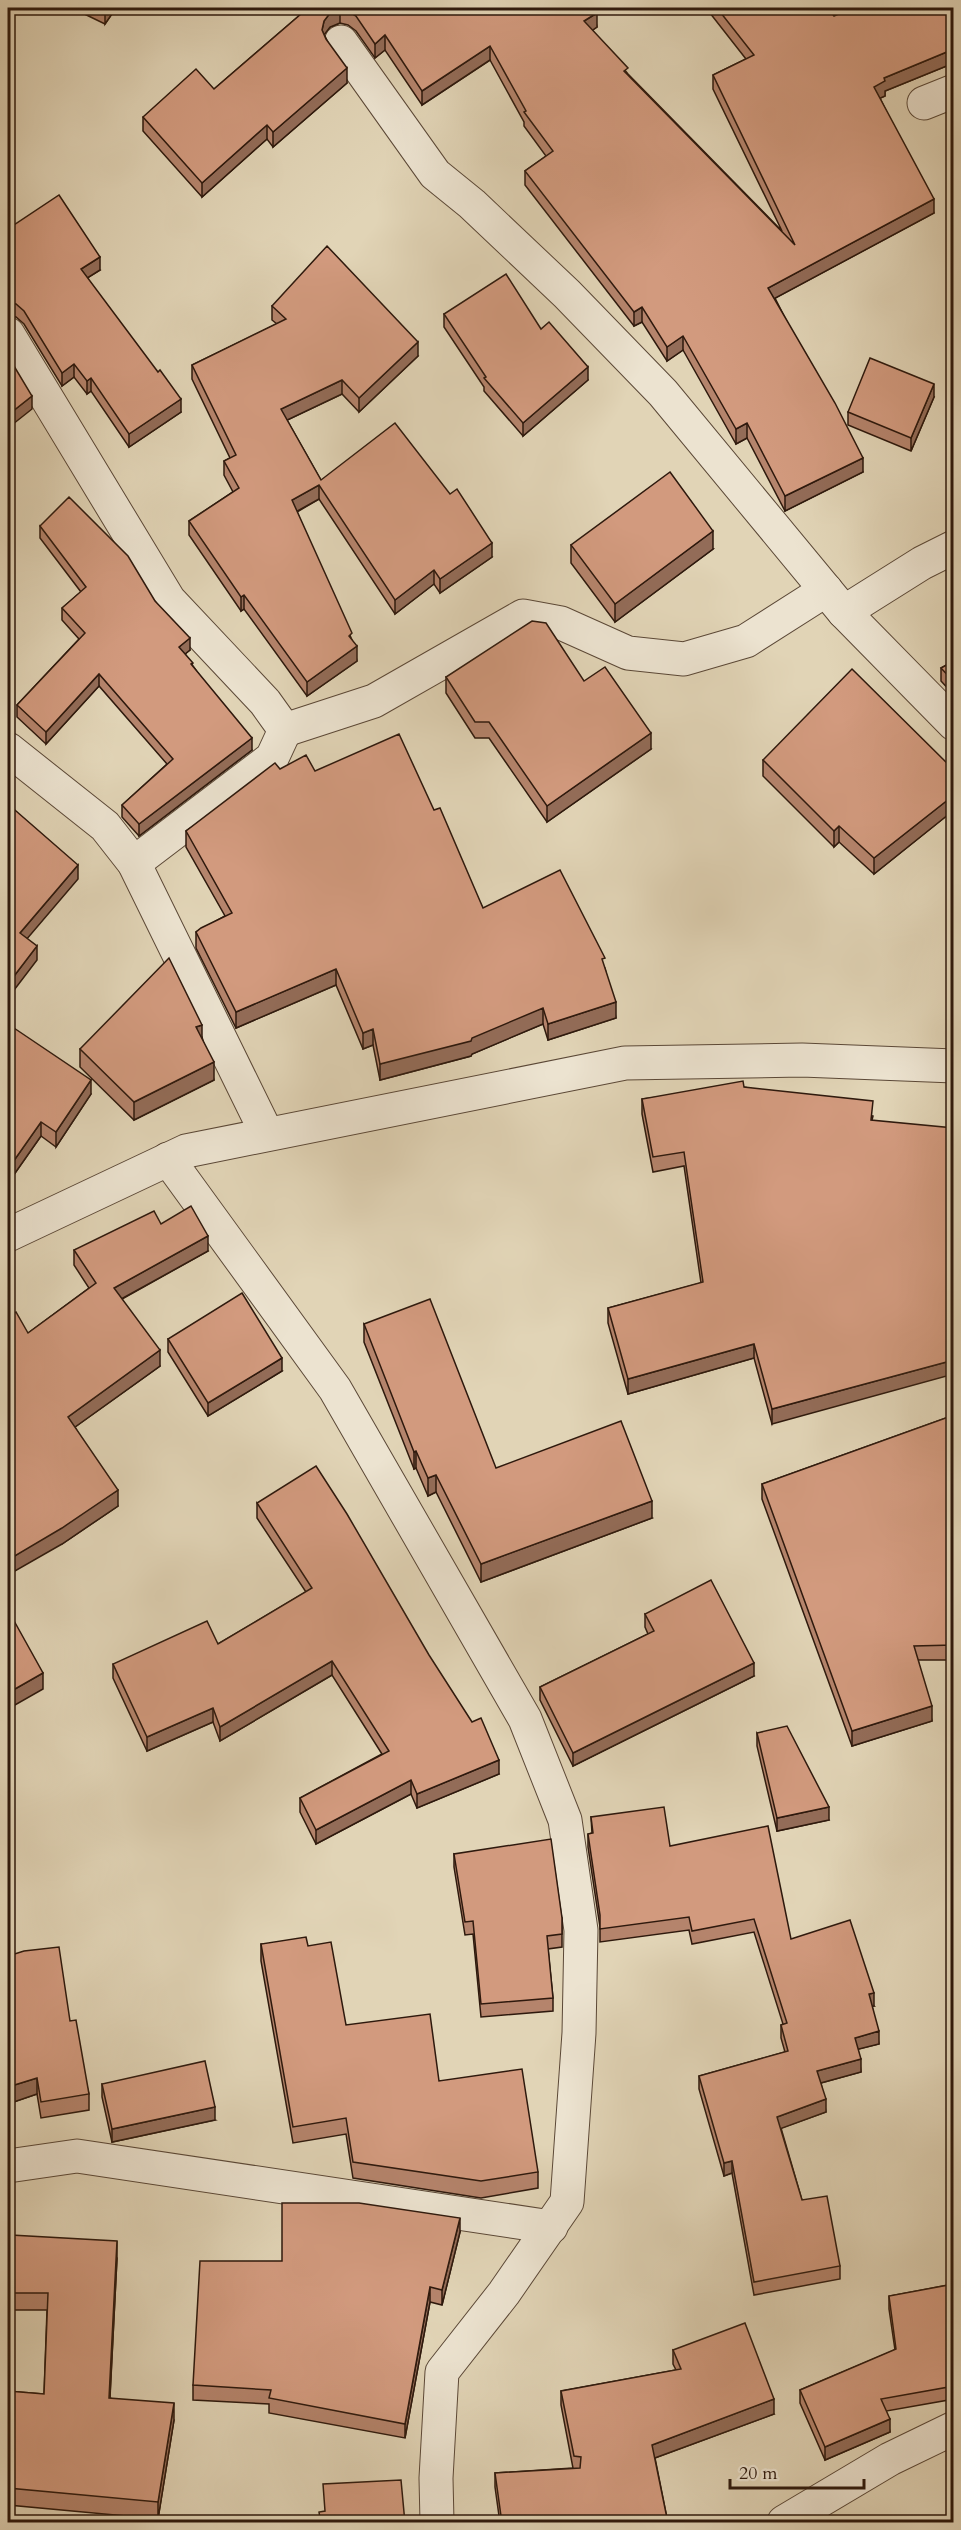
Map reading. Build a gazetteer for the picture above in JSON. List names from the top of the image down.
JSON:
{
  "scale_bar": "20 m"
}
